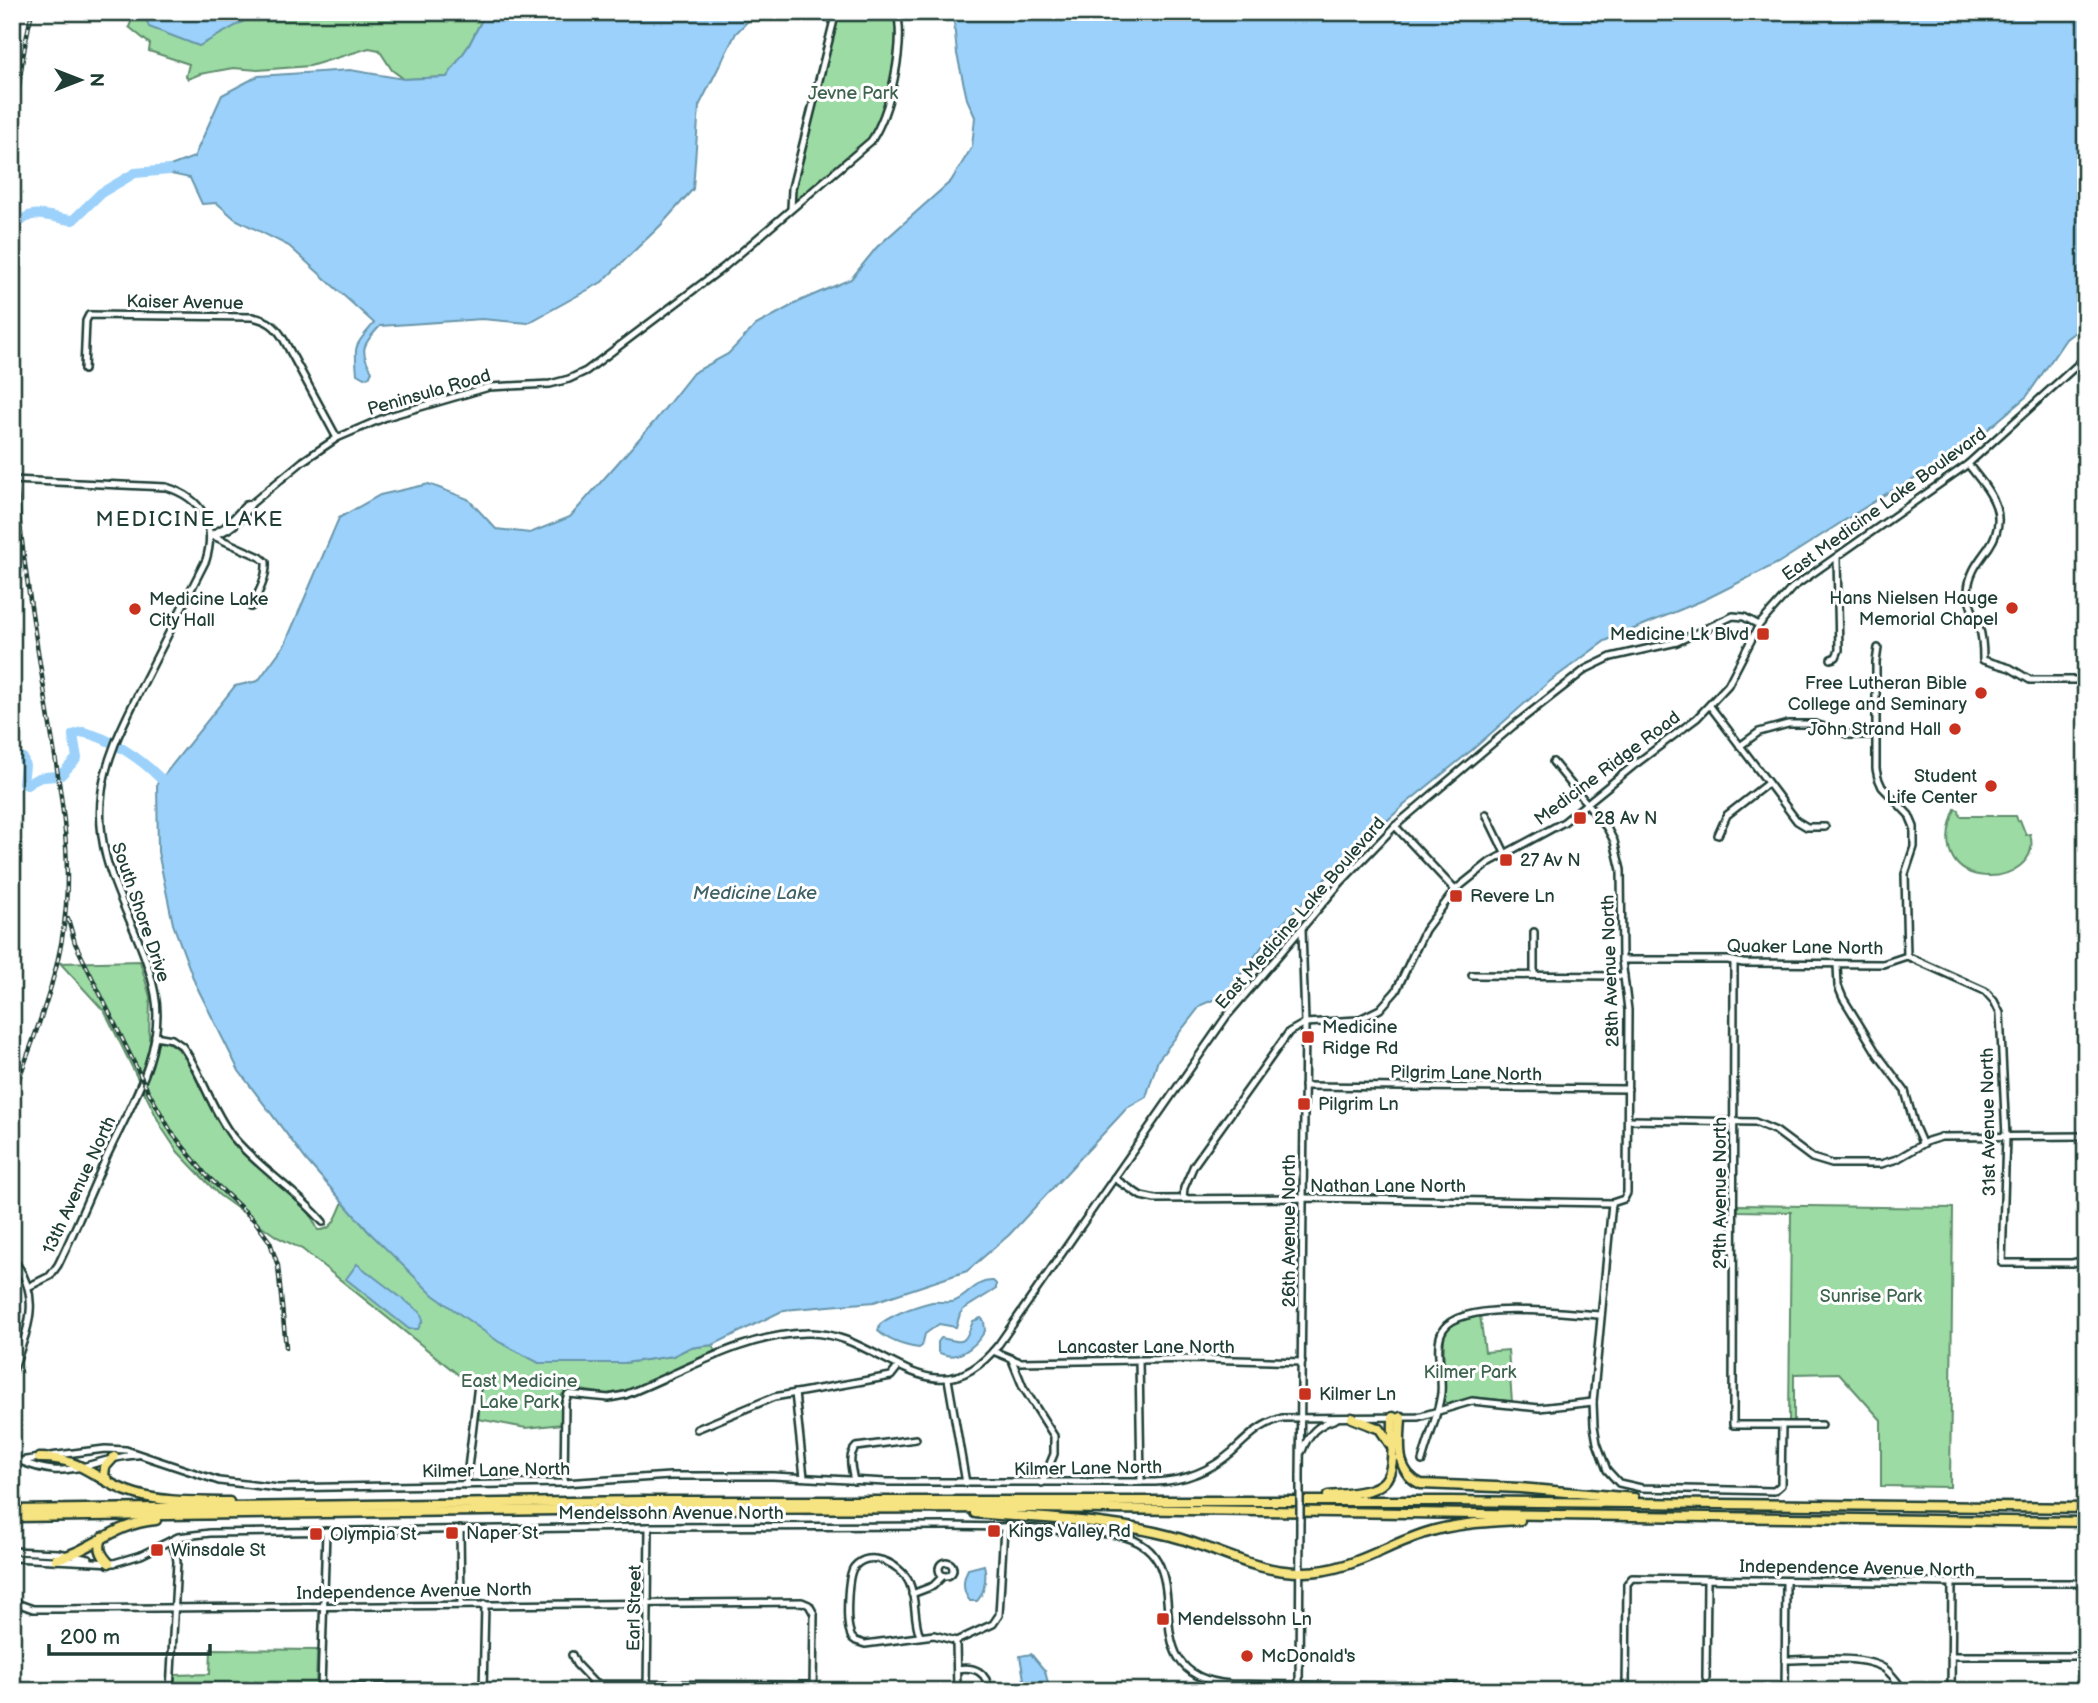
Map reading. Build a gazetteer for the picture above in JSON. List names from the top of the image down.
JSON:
{
  "streets": {
    "street": [
      "Kaiser Avenue",
      "Peninsula Road",
      "East Medicine Lake Boulevard",
      "Medicine Ridge Road",
      "South Shore Drive",
      "Quaker Lane North",
      "28th Avenue North",
      "Pilgrim Lane North",
      "31st Avenue North",
      "13th Avenue North",
      "Nathan Lane North",
      "29th Avenue North",
      "26th Avenue North",
      "Lancaster Lane North",
      "Kilmer Lane North",
      "Mendelssohn Avenue North",
      "Independence Avenue North",
      "Earl Street"
    ]
  },
  "crossings": [
    ["Kaiser Avenue", "Peninsula Road"],
    ["Peninsula Road", "South Shore Drive"],
    ["East Medicine Lake Boulevard", "Medicine Ridge Road"],
    ["East Medicine Lake Boulevard", "Nathan Lane North"],
    ["East Medicine Lake Boulevard", "26th Avenue North"],
    ["East Medicine Lake Boulevard", "Lancaster Lane North"],
    ["Medicine Ridge Road", "28th Avenue North"],
    ["Medicine Ridge Road", "26th Avenue North"],
    ["South Shore Drive", "13th Avenue North"],
    ["Quaker Lane North", "28th Avenue North"],
    ["Quaker Lane North", "31st Avenue North"],
    ["Quaker Lane North", "29th Avenue North"],
    ["28th Avenue North", "Pilgrim Lane North"],
    ["28th Avenue North", "Nathan Lane North"],
    ["Pilgrim Lane North", "26th Avenue North"],
    ["Nathan Lane North", "26th Avenue North"],
    ["26th Avenue North", "Lancaster Lane North"],
    ["26th Avenue North", "Kilmer Lane North"],
    ["26th Avenue North", "Mendelssohn Avenue North"],
    ["Mendelssohn Avenue North", "Earl Street"],
    ["Independence Avenue North", "Earl Street"]
  ],
  "districts": ["MEDICINE LAKE"],
  "water": ["Medicine Lake"],
  "parks": [
    "Jevne Park",
    "Sunrise Park",
    "Kilmer Park",
    "East Medicine Lake Park"
  ],
  "places": {
    "other": [
      "Hans Nielsen Hauge Memorial Chapel",
      "Medicine Lake City Hall",
      "Free Lutheran Bible College and Seminary",
      "John Strand Hall",
      "Student Life Center",
      "McDonald's"
    ],
    "transit": [
      "Medicine Lk Blvd",
      "28 Av N",
      "27 Av N",
      "Revere Ln",
      "Medicine Ridge Rd",
      "Pilgrim Ln",
      "Kilmer Ln",
      "Kings Valley Rd",
      "Naper St",
      "Olympia St",
      "Winsdale St",
      "Mendelssohn Ln"
    ]
  },
  "scale_bar": "200 m",
  "north": "right"
}
